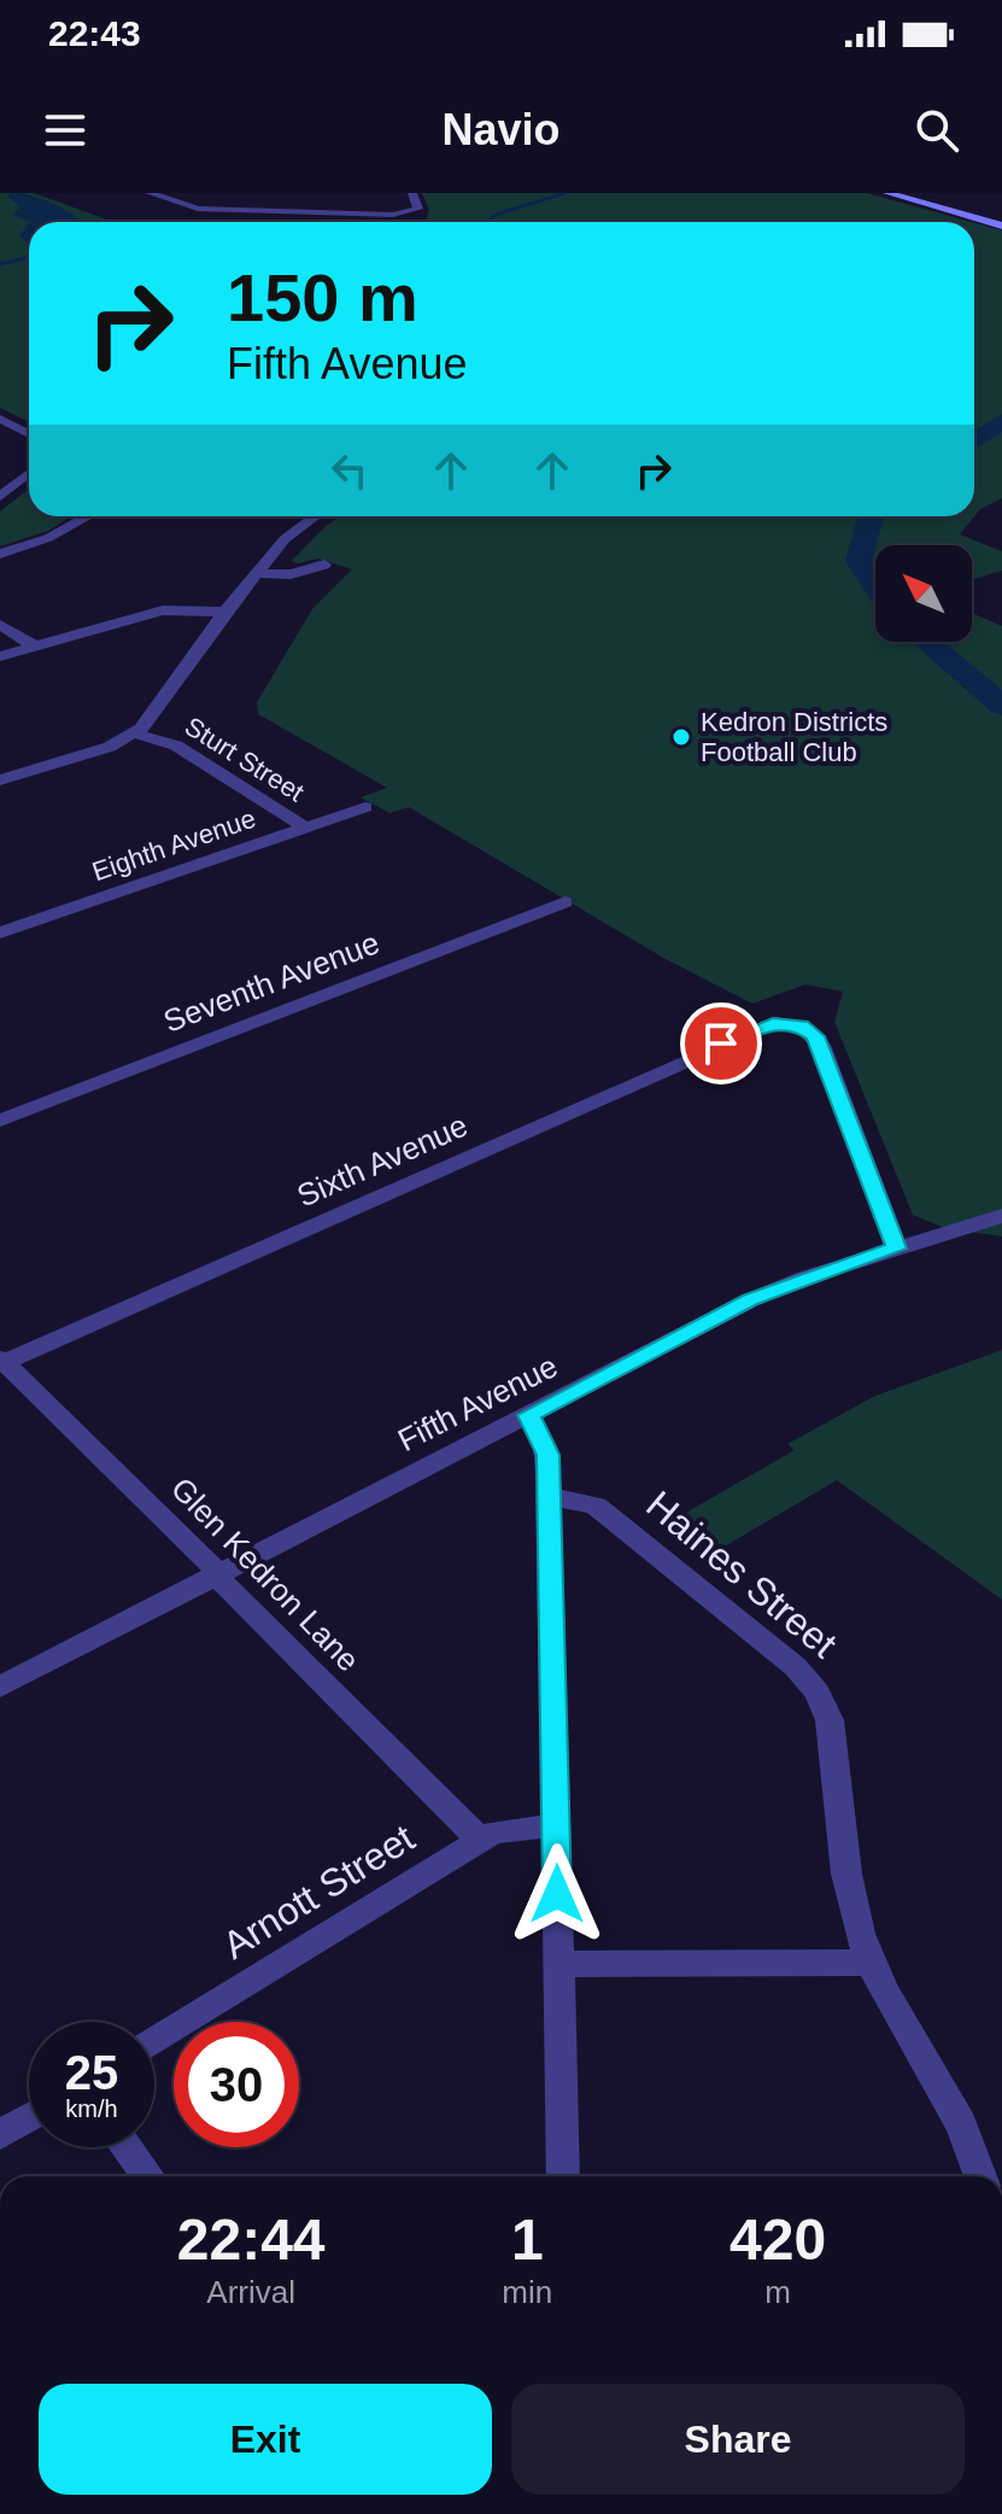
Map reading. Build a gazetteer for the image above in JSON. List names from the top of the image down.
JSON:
{
  "streets": {
    "street": [
      "Sturt Street",
      "Eighth Avenue",
      "Seventh Avenue",
      "Sixth Avenue",
      "Fifth Avenue",
      "Glen Kedron Lane",
      "Haines Street",
      "Arnott Street"
    ]
  },
  "crossings": [
    ["Sturt Street", "Eighth Avenue"],
    ["Sixth Avenue", "Fifth Avenue"],
    ["Sixth Avenue", "Glen Kedron Lane"],
    ["Fifth Avenue", "Glen Kedron Lane"],
    ["Glen Kedron Lane", "Arnott Street"]
  ],
  "places": ["Kedron Districts Football Club"],
  "north": "top left",
  "page": {
    "status": "22:43",
    "header": "Navio",
    "turn": ["150 m", "Fifth Avenue"],
    "speed": "25 km/h",
    "limit": "30",
    "eta": [
      "22:44",
      "Arrival",
      "1",
      "min",
      "420",
      "m"
    ],
    "buttons": ["Exit", "Share"]
  }
}
